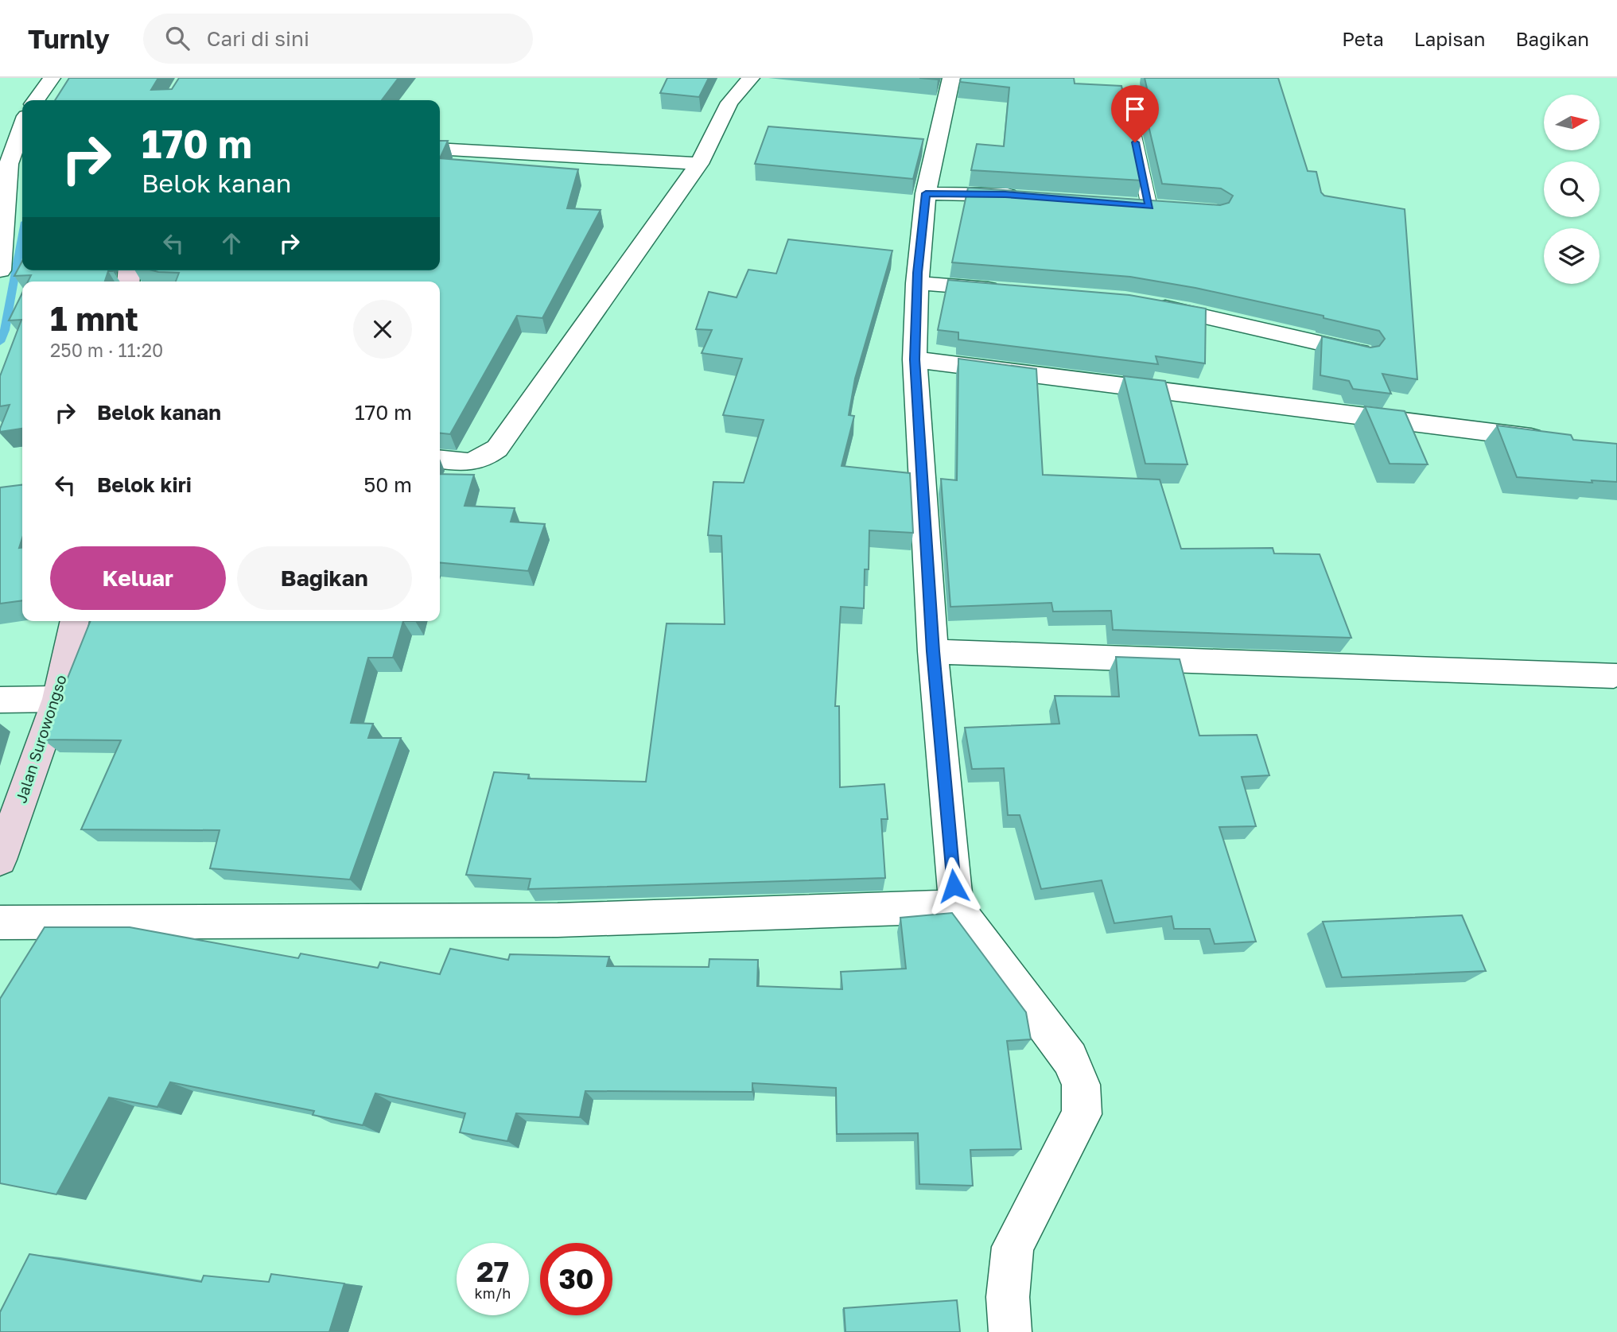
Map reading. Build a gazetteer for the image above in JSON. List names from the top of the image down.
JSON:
{
  "streets": {
    "street": ["Jalan Surowongso"]
  },
  "north": "right",
  "page": {
    "header": "Turnly",
    "search": "Cari di sini",
    "nav": ["Peta", "Lapisan", "Bagikan"],
    "turn": ["170 m", "Belok kanan"],
    "heading": ["1 mnt", "250 m · 11:20"],
    "list": [
      {
        "name": "Belok kanan",
        "value": "170 m"
      },
      {
        "name": "Belok kiri",
        "value": "50 m"
      }
    ],
    "buttons": ["Keluar", "Bagikan"],
    "speed": "27 km/h",
    "limit": "30"
  }
}
